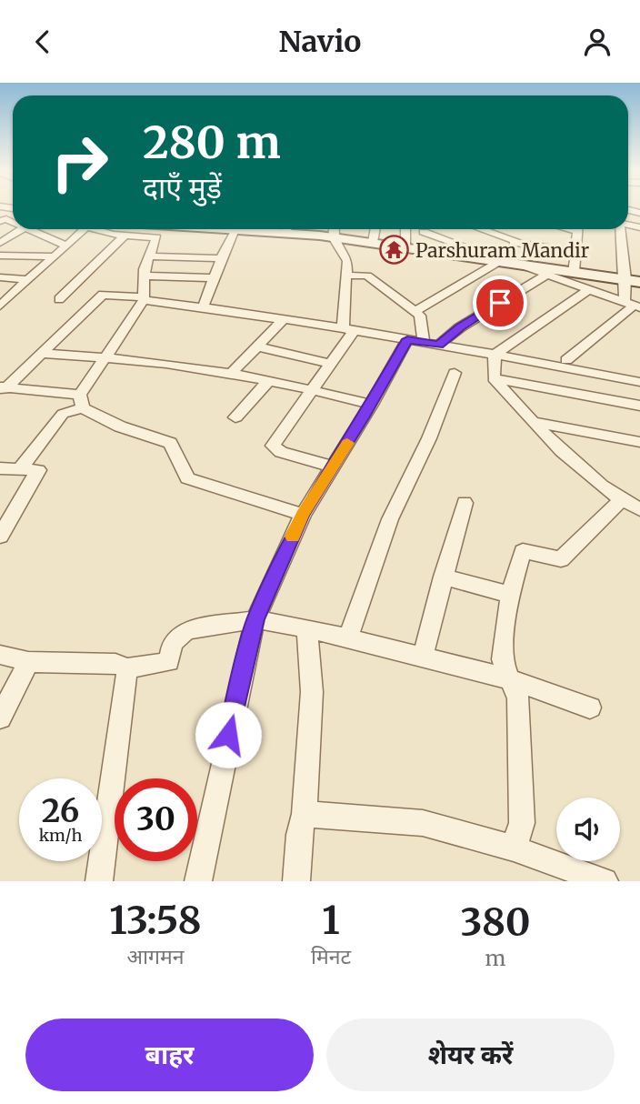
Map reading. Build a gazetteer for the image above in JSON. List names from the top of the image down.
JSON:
{
  "places": {
    "temple": ["Parshuram Mandir"]
  },
  "page": {
    "header": "Navio",
    "turn": ["280 m", "दाएँ मुड़ें"],
    "speed": "26 km/h",
    "limit": "30",
    "eta": [
      "13:58",
      "आगमन",
      "1",
      "मिनट",
      "380",
      "m"
    ],
    "buttons": ["बाहर", "शेयर करें"]
  }
}
